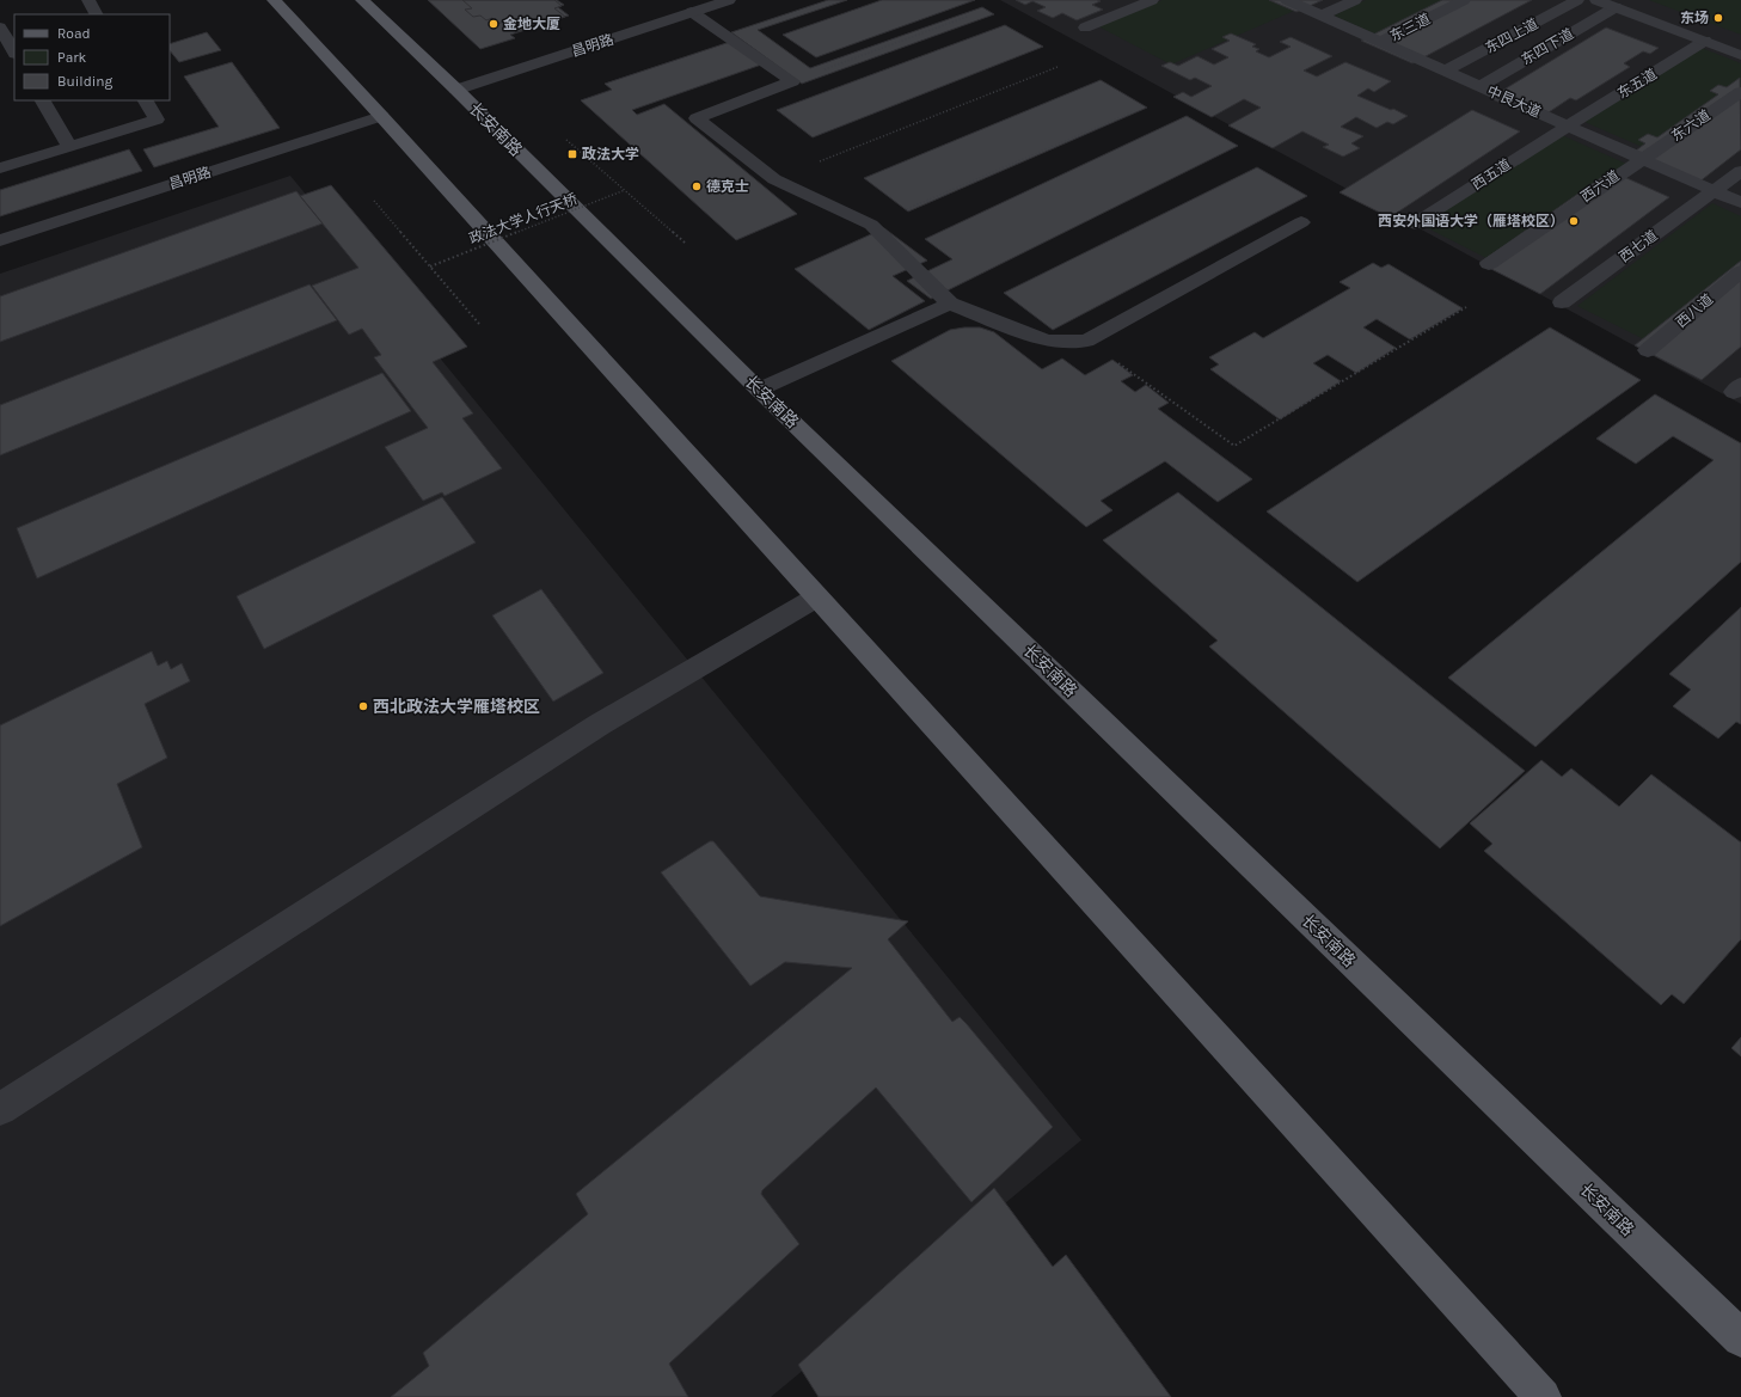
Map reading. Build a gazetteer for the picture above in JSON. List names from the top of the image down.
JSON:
{
  "streets": {
    "main road": ["长安南路"],
    "street": [
      "东三道",
      "东四上道",
      "昌明路",
      "东四下道",
      "东五道",
      "中艮大道",
      "东六道",
      "西五道",
      "西六道",
      "西七道",
      "西八道"
    ],
    "path": ["政法大学人行天桥"]
  },
  "crossings": [
    ["东三道", "中艮大道"],
    ["东四上道", "中艮大道"],
    ["昌明路", "长安南路"],
    ["东四下道", "中艮大道"],
    ["东五道", "中艮大道"],
    ["东五道", "西五道"],
    ["中艮大道", "东六道"],
    ["中艮大道", "西五道"],
    ["中艮大道", "西六道"],
    ["中艮大道", "西七道"],
    ["东六道", "西六道"]
  ],
  "places": {
    "other": [
      "东场",
      "金地大厦",
      "德克士",
      "西安外国语大学（雁塔校区）",
      "西北政法大学雁塔校区"
    ],
    "transit": ["政法大学"]
  },
  "legend": ["Road", "Park", "Building"]
}
